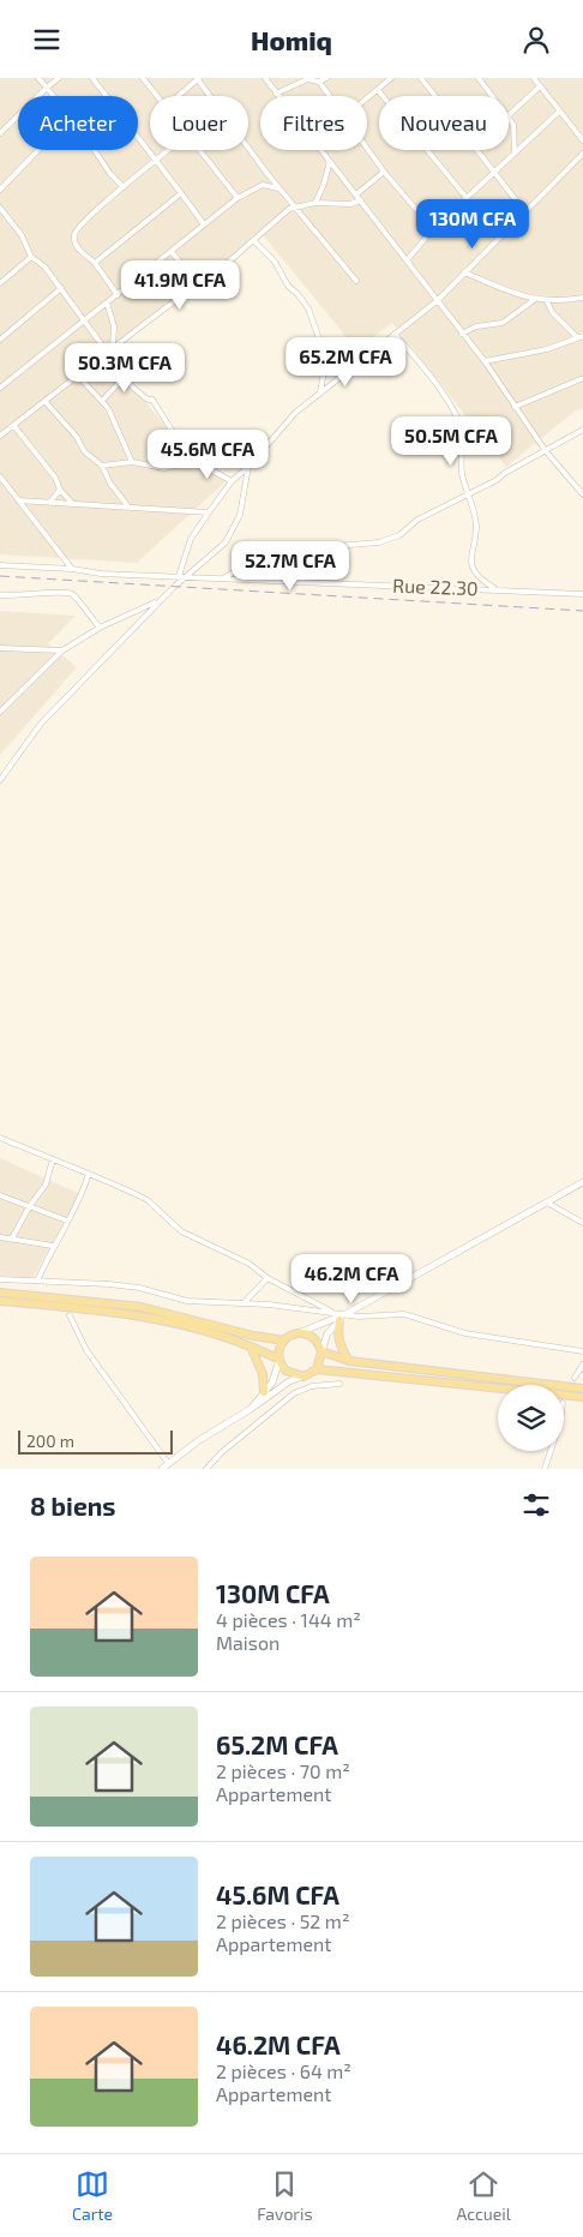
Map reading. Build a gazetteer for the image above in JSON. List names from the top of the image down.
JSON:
{
  "streets": {
    "street": ["Rue 22.30"]
  },
  "scale_bar": "200 m",
  "page": {
    "header": "Homiq",
    "chip": [
      "Acheter",
      "Louer",
      "Filtres",
      "Nouveau"
    ],
    "price": [
      "130M CFA",
      "41.9M CFA",
      "65.2M CFA",
      "50.3M CFA",
      "50.5M CFA",
      "45.6M CFA",
      "52.7M CFA",
      "46.2M CFA"
    ],
    "scale": "200 m",
    "heading": "8 biens",
    "list": [
      {
        "name": "130M CFA",
        "note": "4 pièces · 144 m² · Maison"
      },
      {
        "name": "65.2M CFA",
        "note": "2 pièces · 70 m² · Appartement"
      },
      {
        "name": "45.6M CFA",
        "note": "2 pièces · 52 m² · Appartement"
      },
      {
        "name": "46.2M CFA",
        "note": "2 pièces · 64 m² · Appartement"
      }
    ],
    "tabs": ["Carte", "Favoris", "Accueil"]
  }
}
